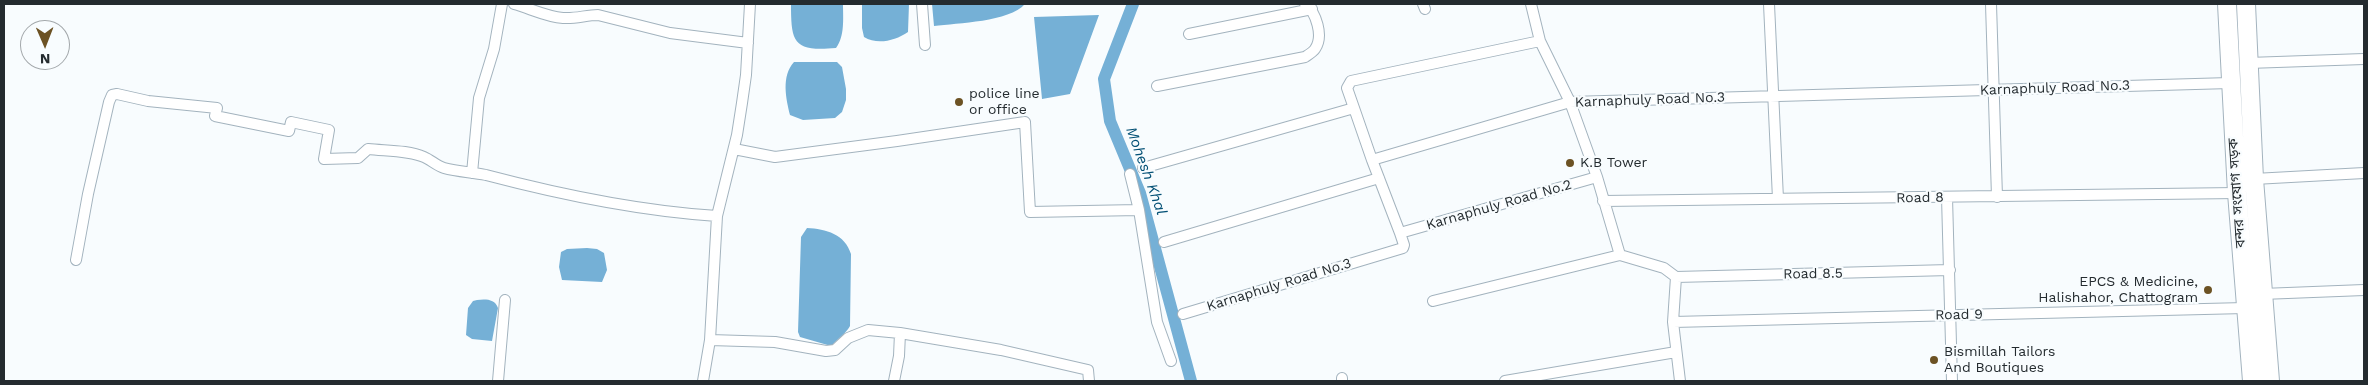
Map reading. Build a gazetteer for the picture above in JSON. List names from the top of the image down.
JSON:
{
  "streets": {
    "highway": ["বন্দর সংযোগ সড়ক"],
    "street": [
      "Karnaphuly Road No.3",
      "Road 8",
      "Karnaphuly Road No.2",
      "Road 8.5",
      "Road 9"
    ]
  },
  "crossings": [
    ["Karnaphuly Road No.3", "বন্দর সংযোগ সড়ক"],
    ["Karnaphuly Road No.3", "Karnaphuly Road No.2"],
    ["বন্দর সংযোগ সড়ক", "Road 8"],
    ["বন্দর সংযোগ সড়ক", "Road 9"]
  ],
  "water": ["Mohesh Khal"],
  "places": [
    "police line or office",
    "K.B Tower",
    "EPCS & Medicine, Halishahor, Chattogram",
    "Bismillah Tailors And Boutiques"
  ],
  "north": "bottom"
}
